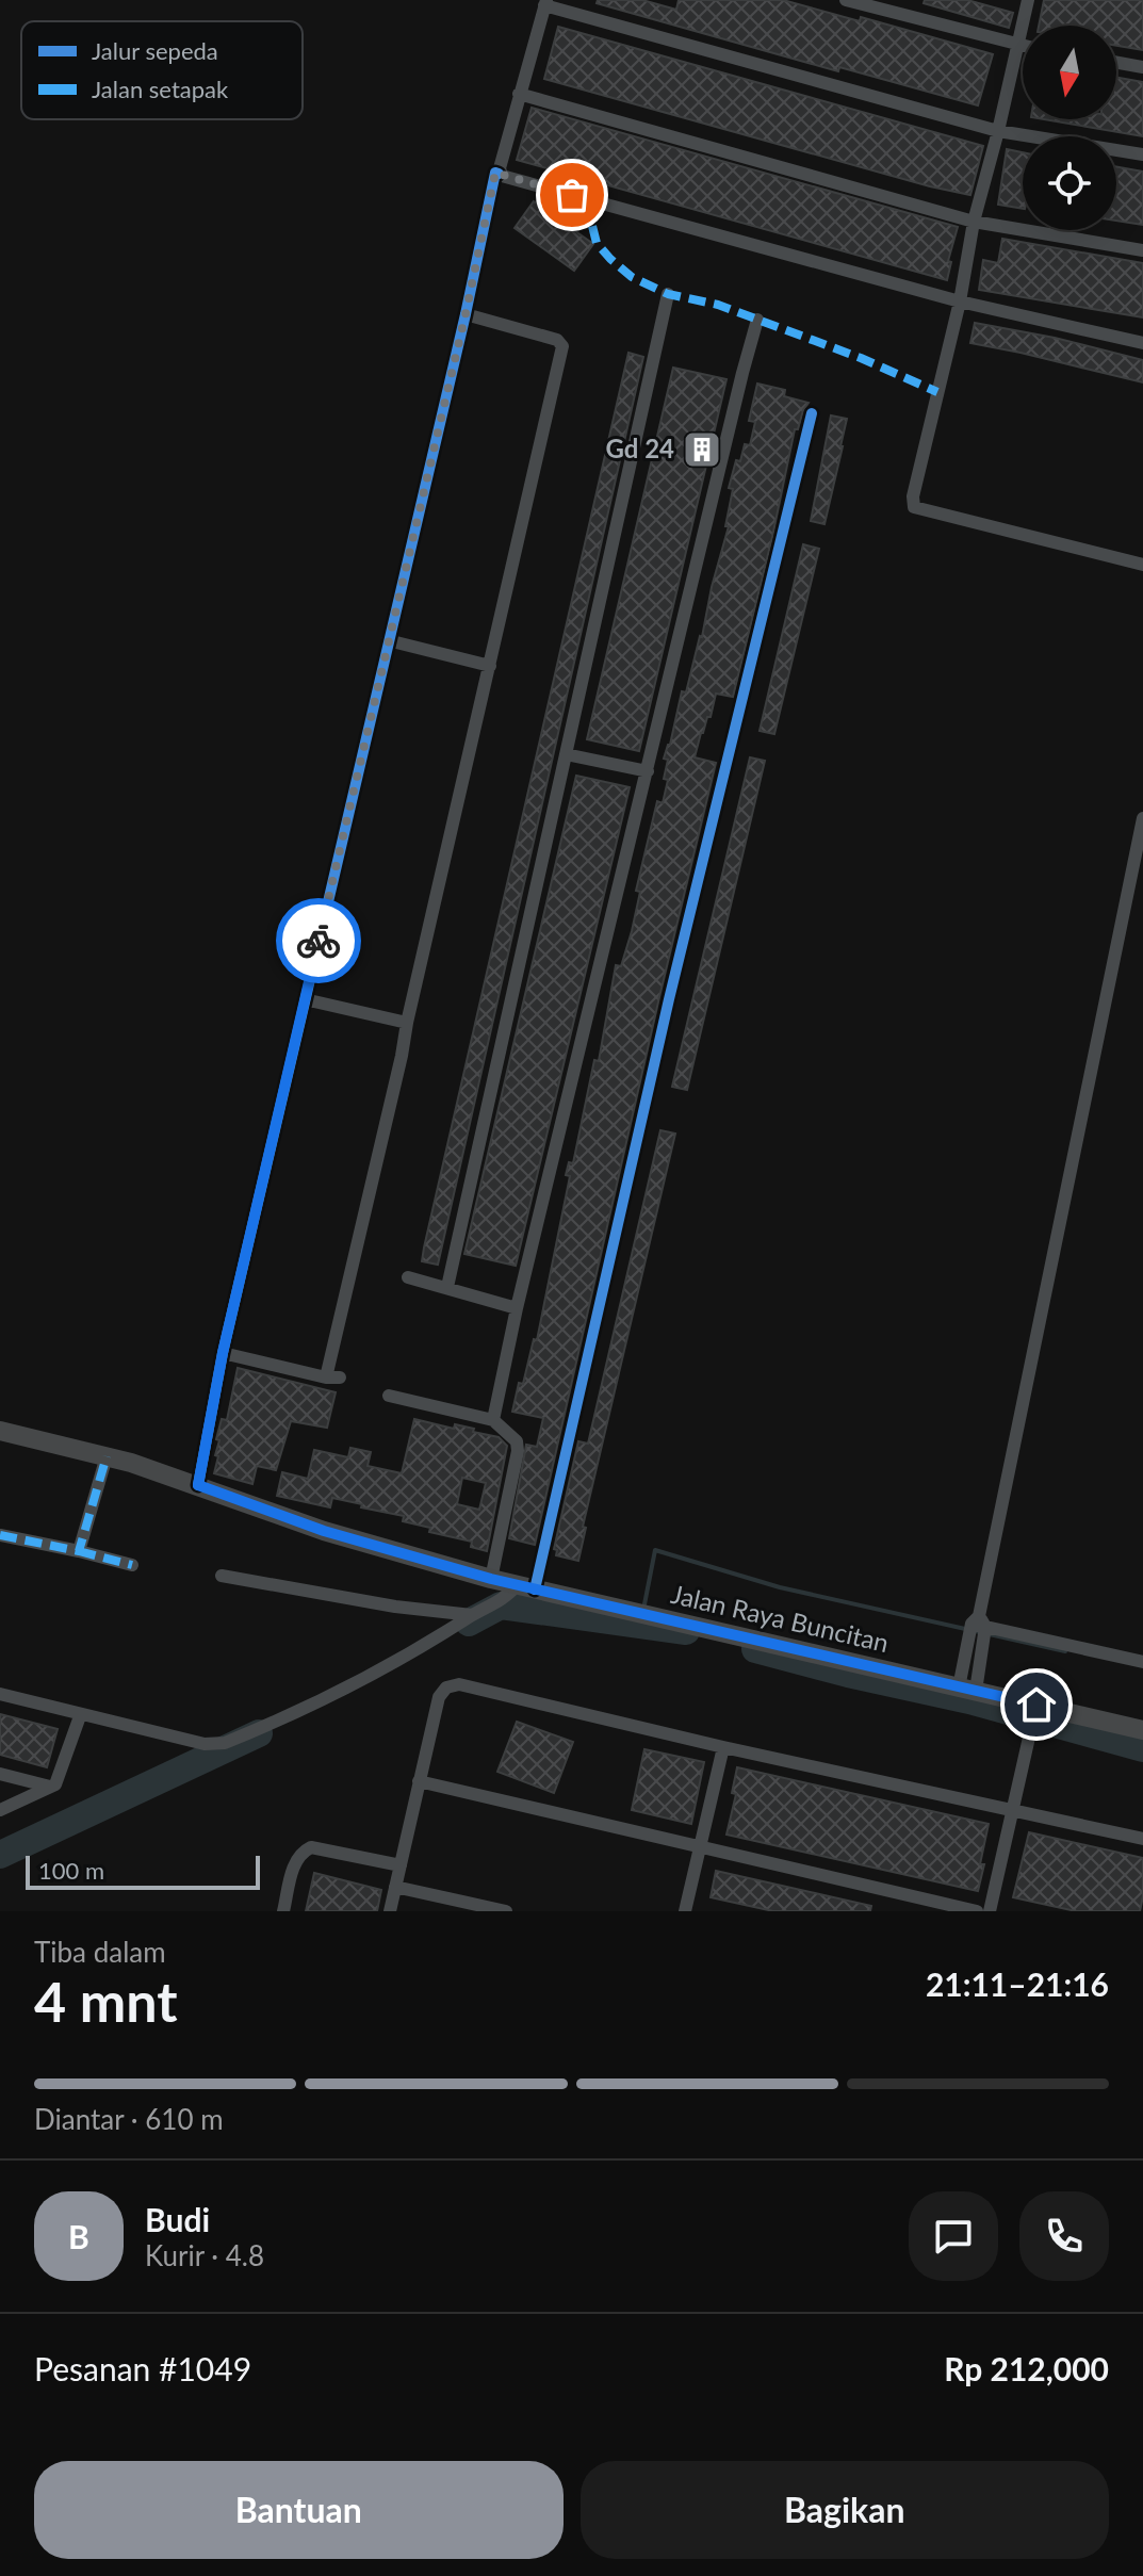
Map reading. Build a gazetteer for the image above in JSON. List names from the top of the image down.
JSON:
{
  "streets": {
    "street": ["Jalan Raya Buncitan"]
  },
  "places": {
    "building": ["Gd 24"]
  },
  "legend": ["Jalur sepeda", "Jalan setapak"],
  "scale_bar": "100 m",
  "north": "bottom",
  "page": {
    "scale": "100 m",
    "heading": ["4 mnt", "Tiba dalam", "21:11–21:16"],
    "panel": [
      "Budi",
      "Kurir · 4.8",
      "Pesanan #1049",
      "Rp 212,000"
    ],
    "bar": "Diantar · 610 m",
    "round": "B",
    "buttons": ["Bantuan", "Bagikan"]
  }
}
